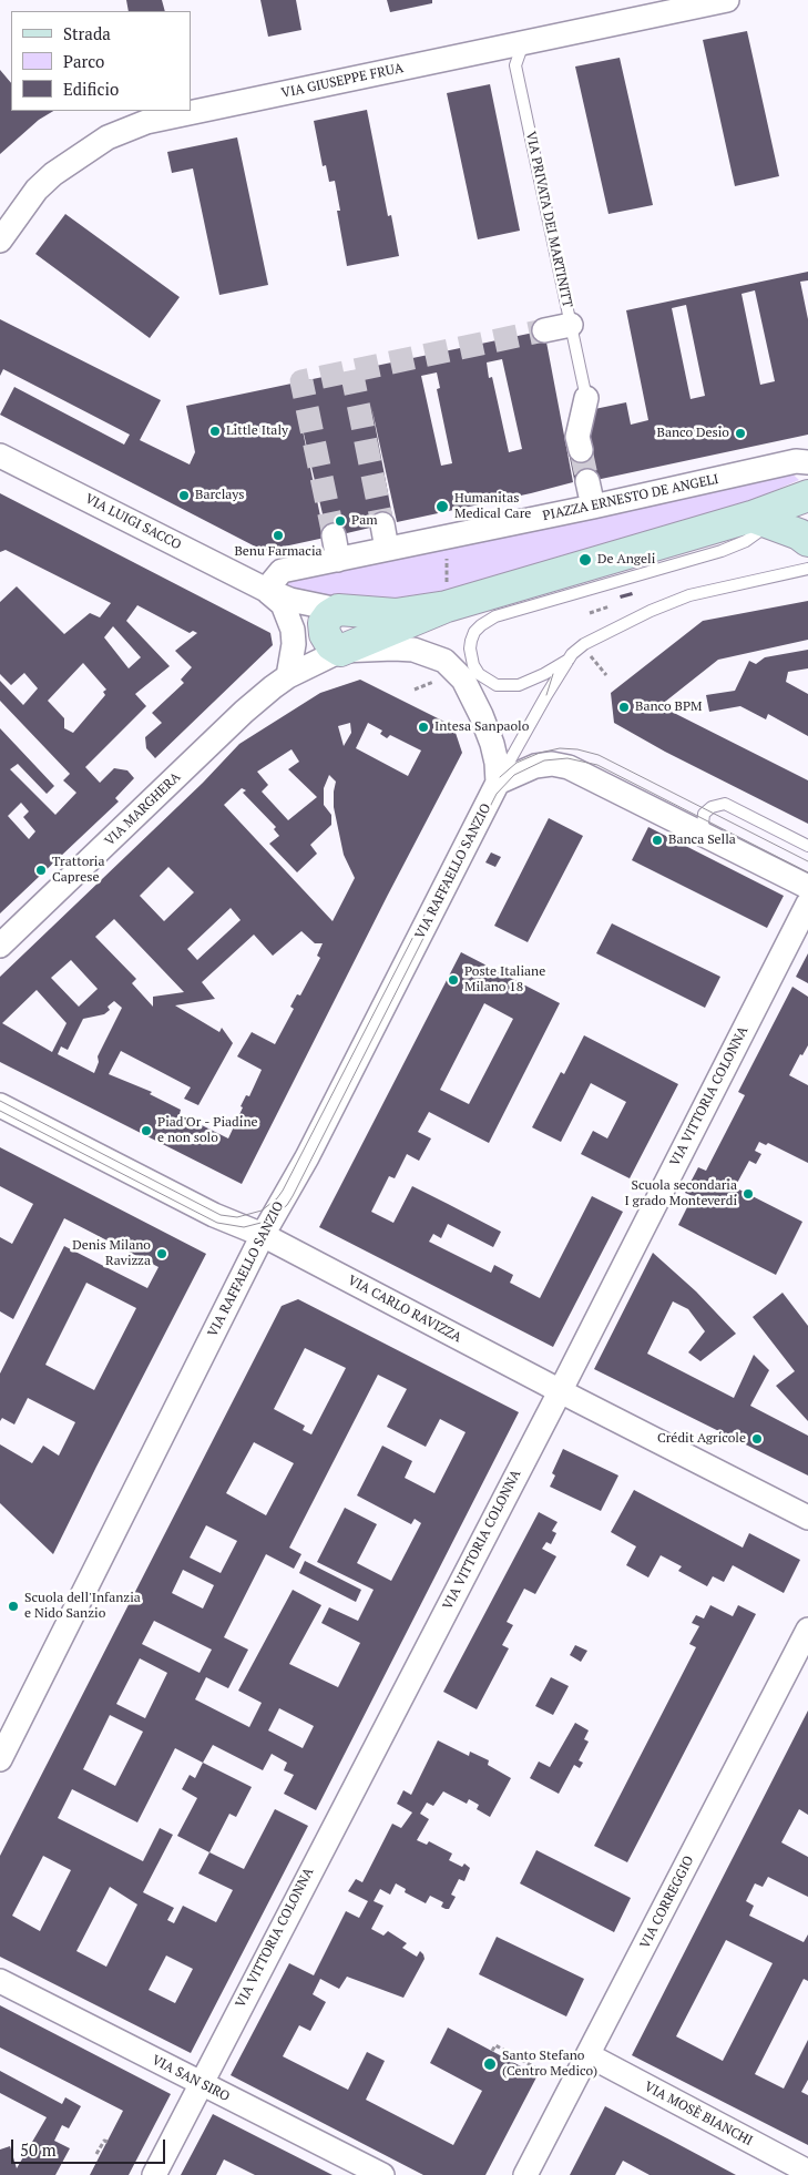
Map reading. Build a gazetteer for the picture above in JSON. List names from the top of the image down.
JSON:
{
  "streets": {
    "street": [
      "VIA GIUSEPPE FRUA",
      "PIAZZA ERNESTO DE ANGELI",
      "VIA LUIGI SACCO",
      "VIA MARGHERA",
      "VIA RAFFAELLO SANZIO",
      "VIA VITTORIA COLONNA",
      "VIA CARLO RAVIZZA",
      "VIA CORREGGIO",
      "VIA SAN SIRO",
      "VIA MOSÈ BIANCHI"
    ],
    "lane": ["VIA PRIVATA DEI MARTINITT"]
  },
  "crossings": [
    ["VIA GIUSEPPE FRUA", "VIA PRIVATA DEI MARTINITT"],
    ["PIAZZA ERNESTO DE ANGELI", "VIA LUIGI SACCO"],
    ["VIA RAFFAELLO SANZIO", "VIA CARLO RAVIZZA"],
    ["VIA VITTORIA COLONNA", "VIA CARLO RAVIZZA"],
    ["VIA VITTORIA COLONNA", "VIA SAN SIRO"],
    ["VIA CORREGGIO", "VIA MOSÈ BIANCHI"]
  ],
  "places": [
    "Little Italy",
    "Banco Desio",
    "Barclays",
    "Humanitas Medical Care",
    "Pam",
    "Benu Farmacia",
    "De Angeli",
    "Banco BPM",
    "Intesa Sanpaolo",
    "Banca Sella",
    "Trattoria Caprese",
    "Poste Italiane Milano 18",
    "Piad'Or - Piadine e non solo",
    "Scuola secondaria I grado Monteverdi",
    "Denis Milano Ravizza",
    "Crédit Agricole",
    "Scuola dell'Infanzia e Nido Sanzio",
    "Santo Stefano (Centro Medico)"
  ],
  "legend": ["Strada", "Parco", "Edificio"],
  "scale_bar": "50 m"
}
